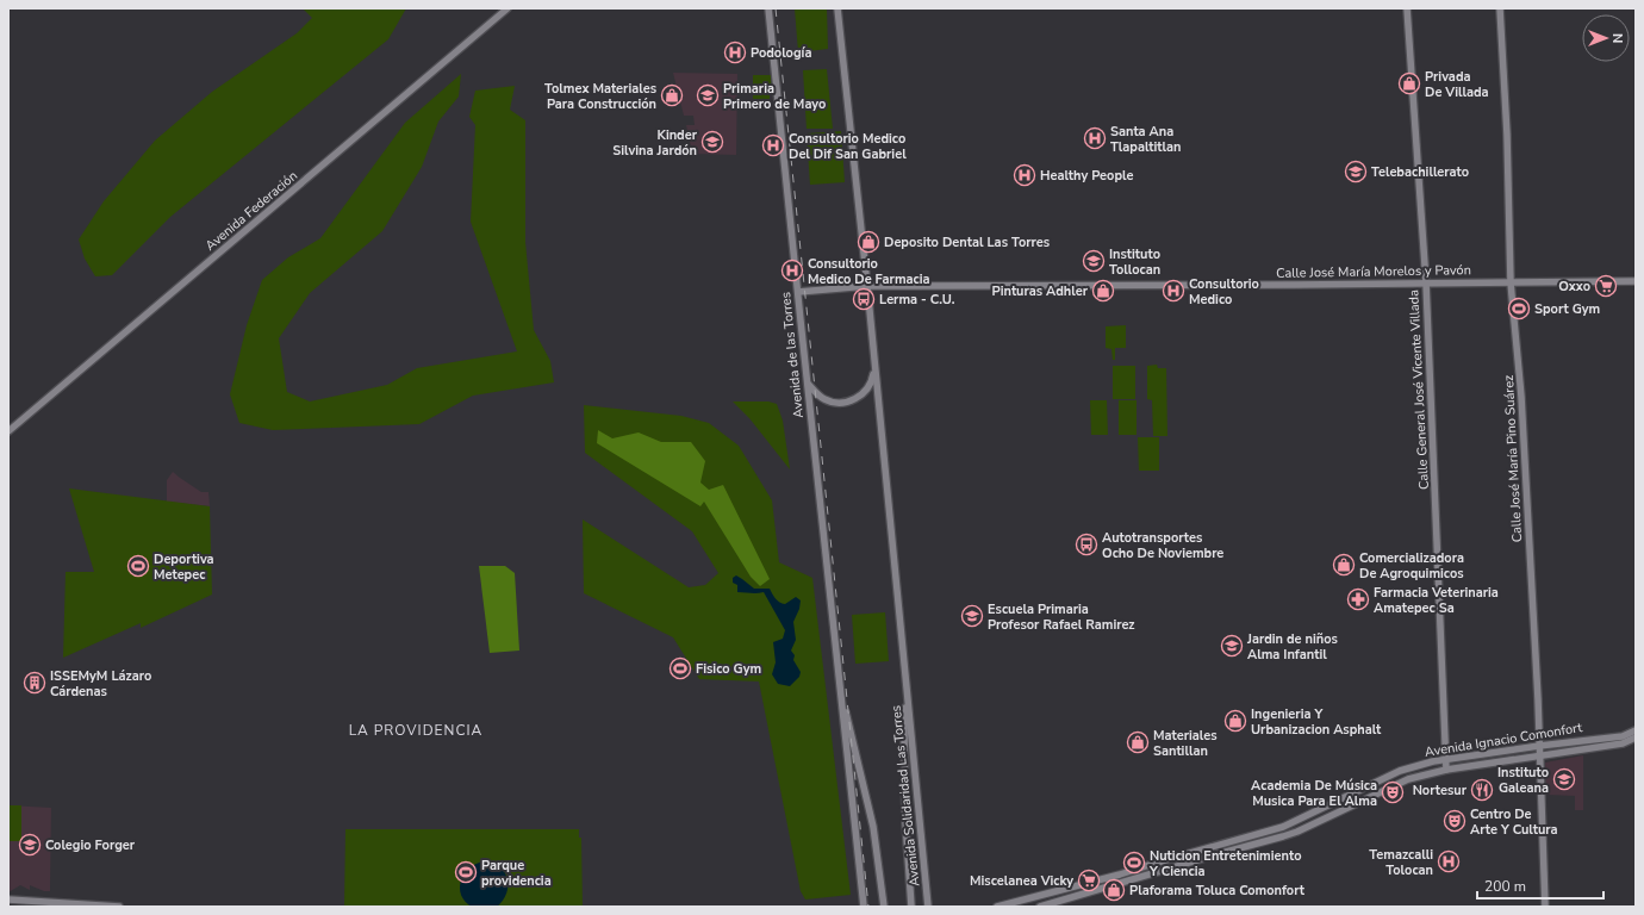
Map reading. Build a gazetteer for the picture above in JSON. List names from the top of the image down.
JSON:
{
  "streets": {
    "main road": [
      "Avenida Federación",
      "Calle José María Morelos y Pavón",
      "Avenida de las Torres",
      "Calle General José Vicente Villada",
      "Calle José María Pino Suárez",
      "Avenida Ignacio Comonfort",
      "Avenida Solidaridad Las Torres"
    ]
  },
  "crossings": [
    ["Calle José María Morelos y Pavón", "Avenida de las Torres"],
    ["Calle José María Morelos y Pavón", "Calle General José Vicente Villada"],
    ["Calle José María Morelos y Pavón", "Calle José María Pino Suárez"],
    ["Calle General José Vicente Villada", "Avenida Ignacio Comonfort"],
    ["Calle José María Pino Suárez", "Avenida Ignacio Comonfort"]
  ],
  "districts": ["LA PROVIDENCIA"],
  "places": {
    "hospital": [
      "Podología",
      "Santa Ana Tlapaltitlan",
      "Consultorio Medico Del Dif San Gabriel",
      "Healthy People",
      "Consultorio Medico De Farmacia",
      "Consultorio Medico",
      "Temazcalli Tolocan"
    ],
    "shop": [
      "Privada De Villada",
      "Tolmex Materiales Para Construcción",
      "Deposito Dental Las Torres",
      "Pinturas Adhler",
      "Comercializadora De Agroquimicos",
      "Ingenieria Y Urbanizacion Asphalt",
      "Materiales Santillan",
      "Plaforama Toluca Comonfort"
    ],
    "school or university": [
      "Primaria Primero de Mayo",
      "Kinder Silvina Jardón",
      "Telebachillerato",
      "Instituto Tollocan",
      "Escuela Primaria Profesor Rafael Ramirez",
      "Jardin de niños Alma Infantil",
      "Instituto Galeana",
      "Colegio Forger"
    ],
    "supermarket": ["Oxxo", "Miscelanea Vicky"],
    "bus stop": ["Lerma - C.U.", "Autotransportes Ocho De Noviembre"],
    "sports": [
      "Sport Gym",
      "Deportiva Metepec",
      "Fisico Gym",
      "Nuticion Entretenimiento Y Ciencia",
      "Parque providencia"
    ],
    "pharmacy": ["Farmacia Veterinaria Amatepec Sa"],
    "building": ["ISSEMyM Lázaro Cárdenas"],
    "restaurant": ["Nortesur"],
    "theatre": ["Academia De Música Musica Para El Alma", "Centro De Arte Y Cultura"]
  },
  "scale_bar": "200 m",
  "north": "right"
}
